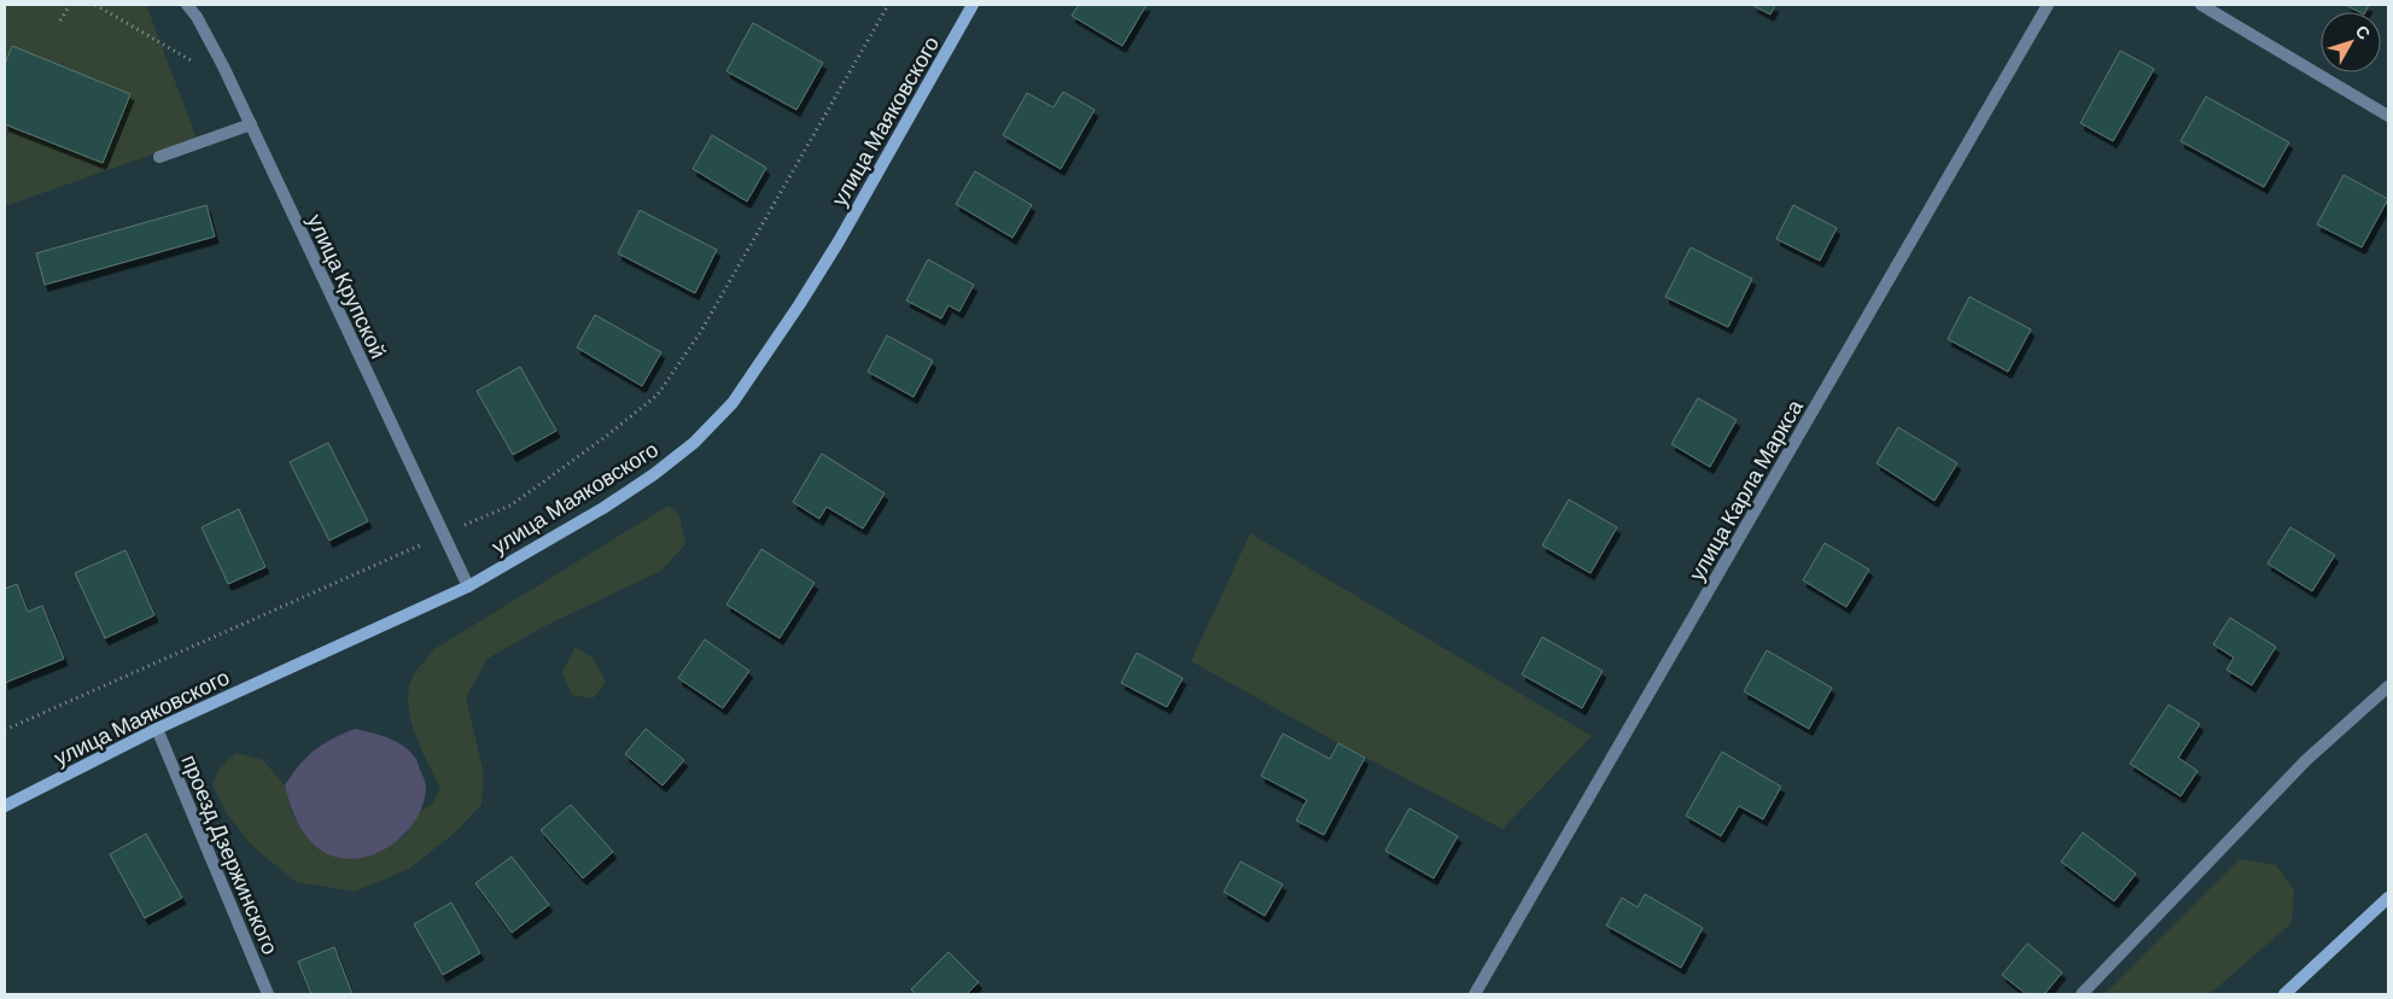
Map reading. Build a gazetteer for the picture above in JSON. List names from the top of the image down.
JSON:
{
  "streets": {
    "street": [
      "улица Маяковского",
      "улица Крупской",
      "улица Карла Маркса",
      "проезд Дзержинского"
    ]
  },
  "crossings": [
    ["улица Маяковского", "улица Крупской"],
    ["улица Маяковского", "проезд Дзержинского"]
  ],
  "north": "top right"
}
